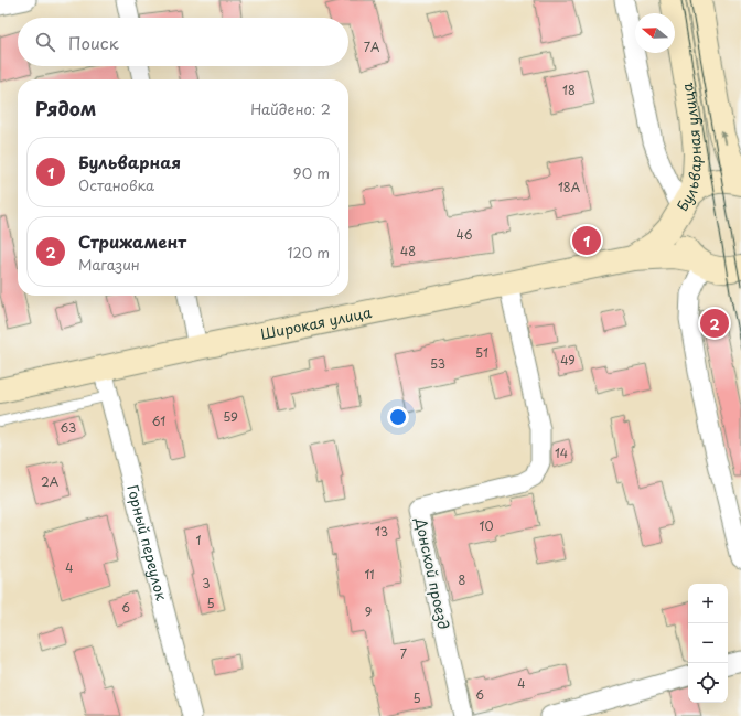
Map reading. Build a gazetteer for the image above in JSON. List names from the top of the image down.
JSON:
{
  "streets": {
    "main road": ["Бульварная улица", "Широкая улица"],
    "street": ["Горный переулок", "Донской проезд"]
  },
  "crossings": [
    ["Бульварная улица", "Широкая улица"],
    ["Широкая улица", "Горный переулок"],
    ["Широкая улица", "Донской проезд"]
  ],
  "house_numbers": [
    "7А",
    "18",
    "18А",
    "46",
    "48",
    "51",
    "49",
    "53",
    "59",
    "61",
    "63",
    "14",
    "2А",
    "10",
    "13",
    "1",
    "4",
    "11",
    "8",
    "3",
    "5",
    "6",
    "9",
    "7",
    "4",
    "6",
    "5"
  ],
  "north": "left",
  "page": {
    "search": "Поиск",
    "heading": ["Рядом", "Найдено: 2"],
    "list": [
      {
        "mark": "1",
        "name": "Бульварная",
        "note": "Остановка",
        "value": "90 m"
      },
      {
        "mark": "2",
        "name": "Стрижамент",
        "note": "Магазин",
        "value": "120 m"
      }
    ],
    "pins": ["1", "2"],
    "map_buttons": ["+", "−"]
  }
}
